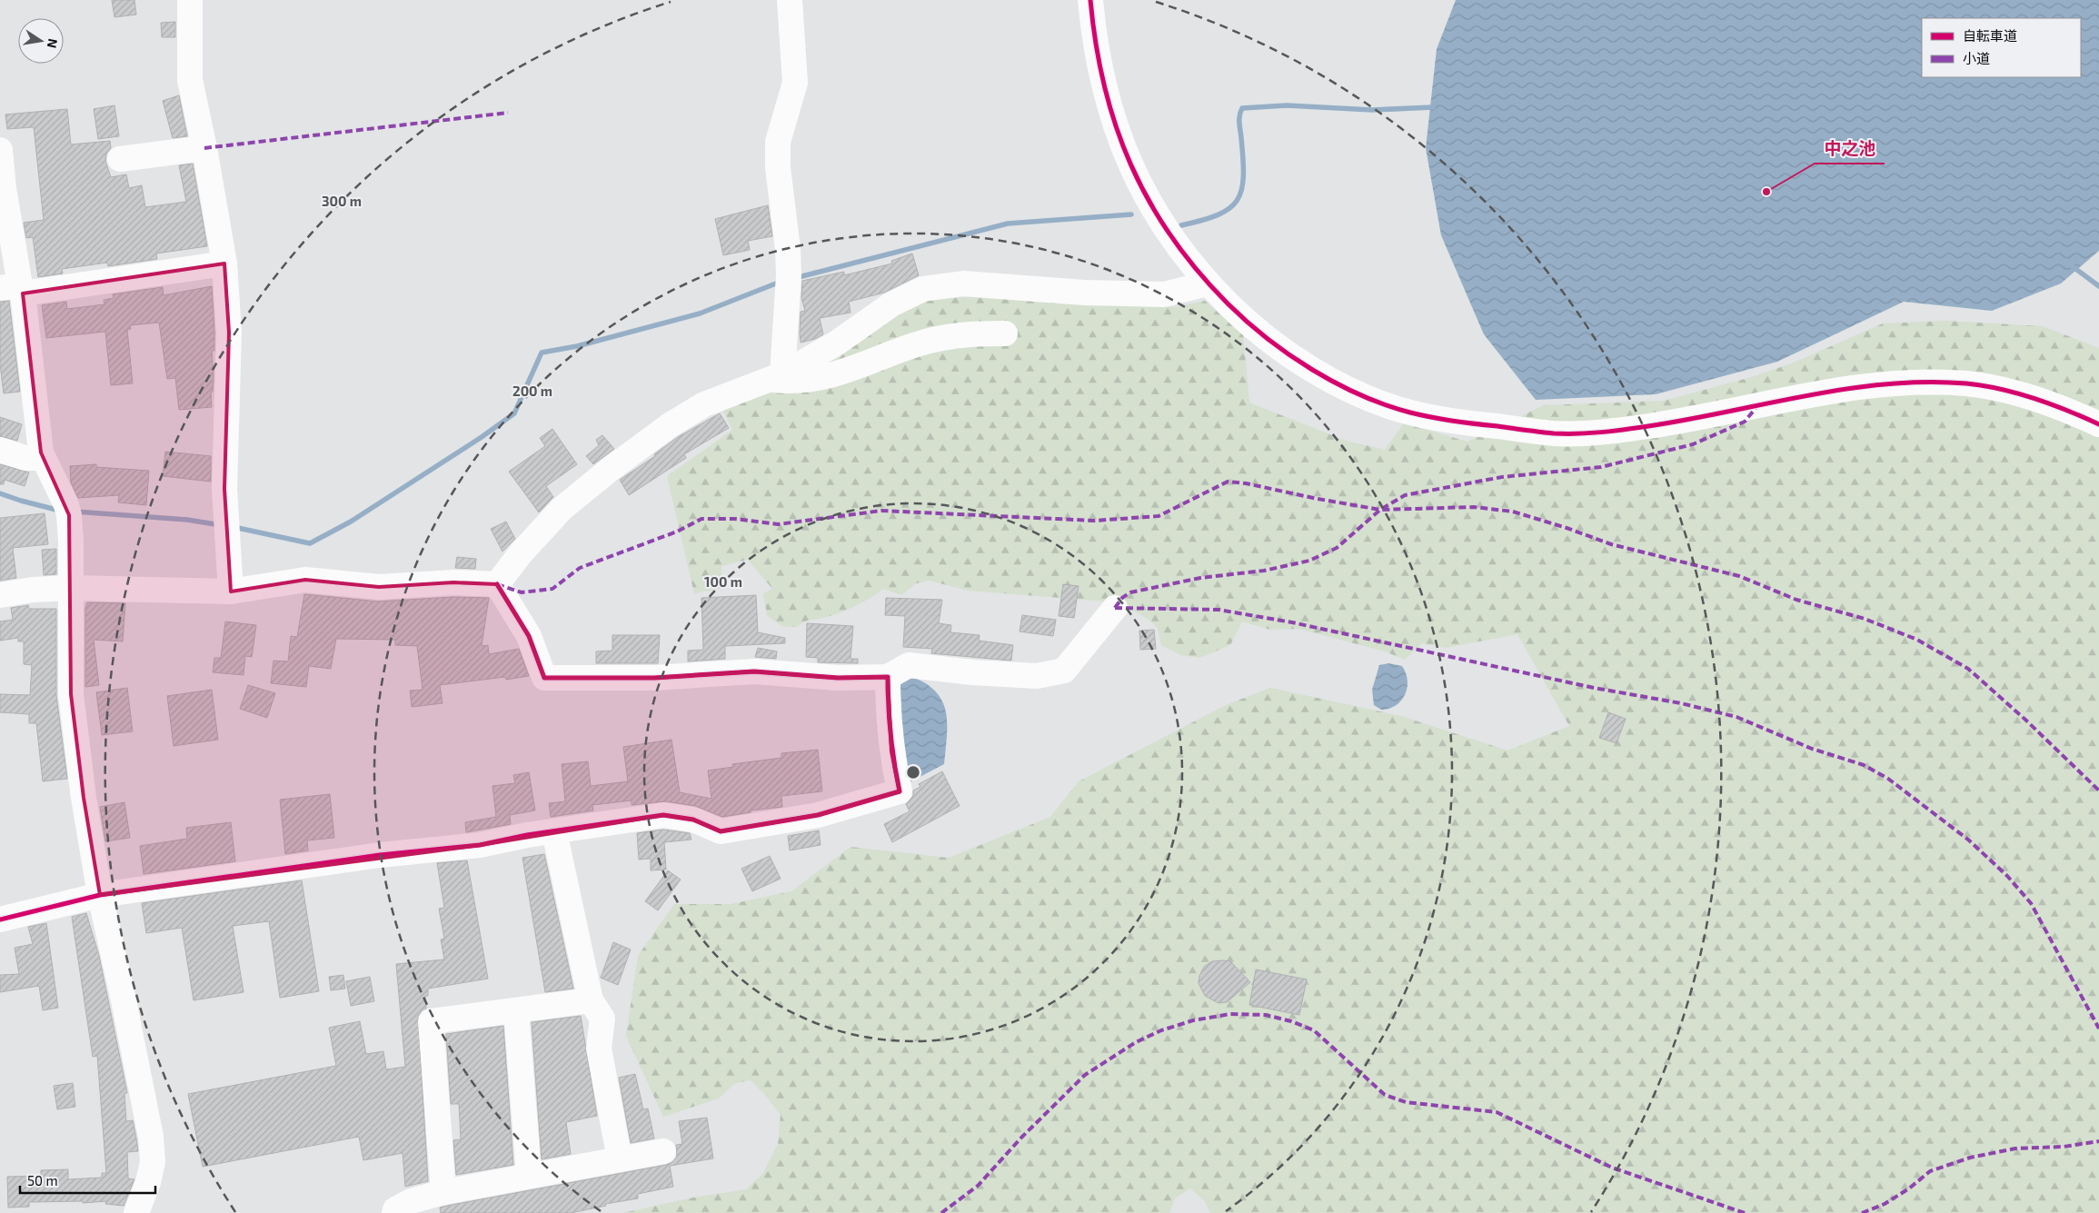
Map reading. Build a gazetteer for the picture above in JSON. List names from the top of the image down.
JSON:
{
  "places": ["中之池"],
  "legend": ["自転車道", "小道"],
  "scale_bar": "50 m",
  "north": "right",
  "rings": ["300 m", "200 m", "100 m"]
}
